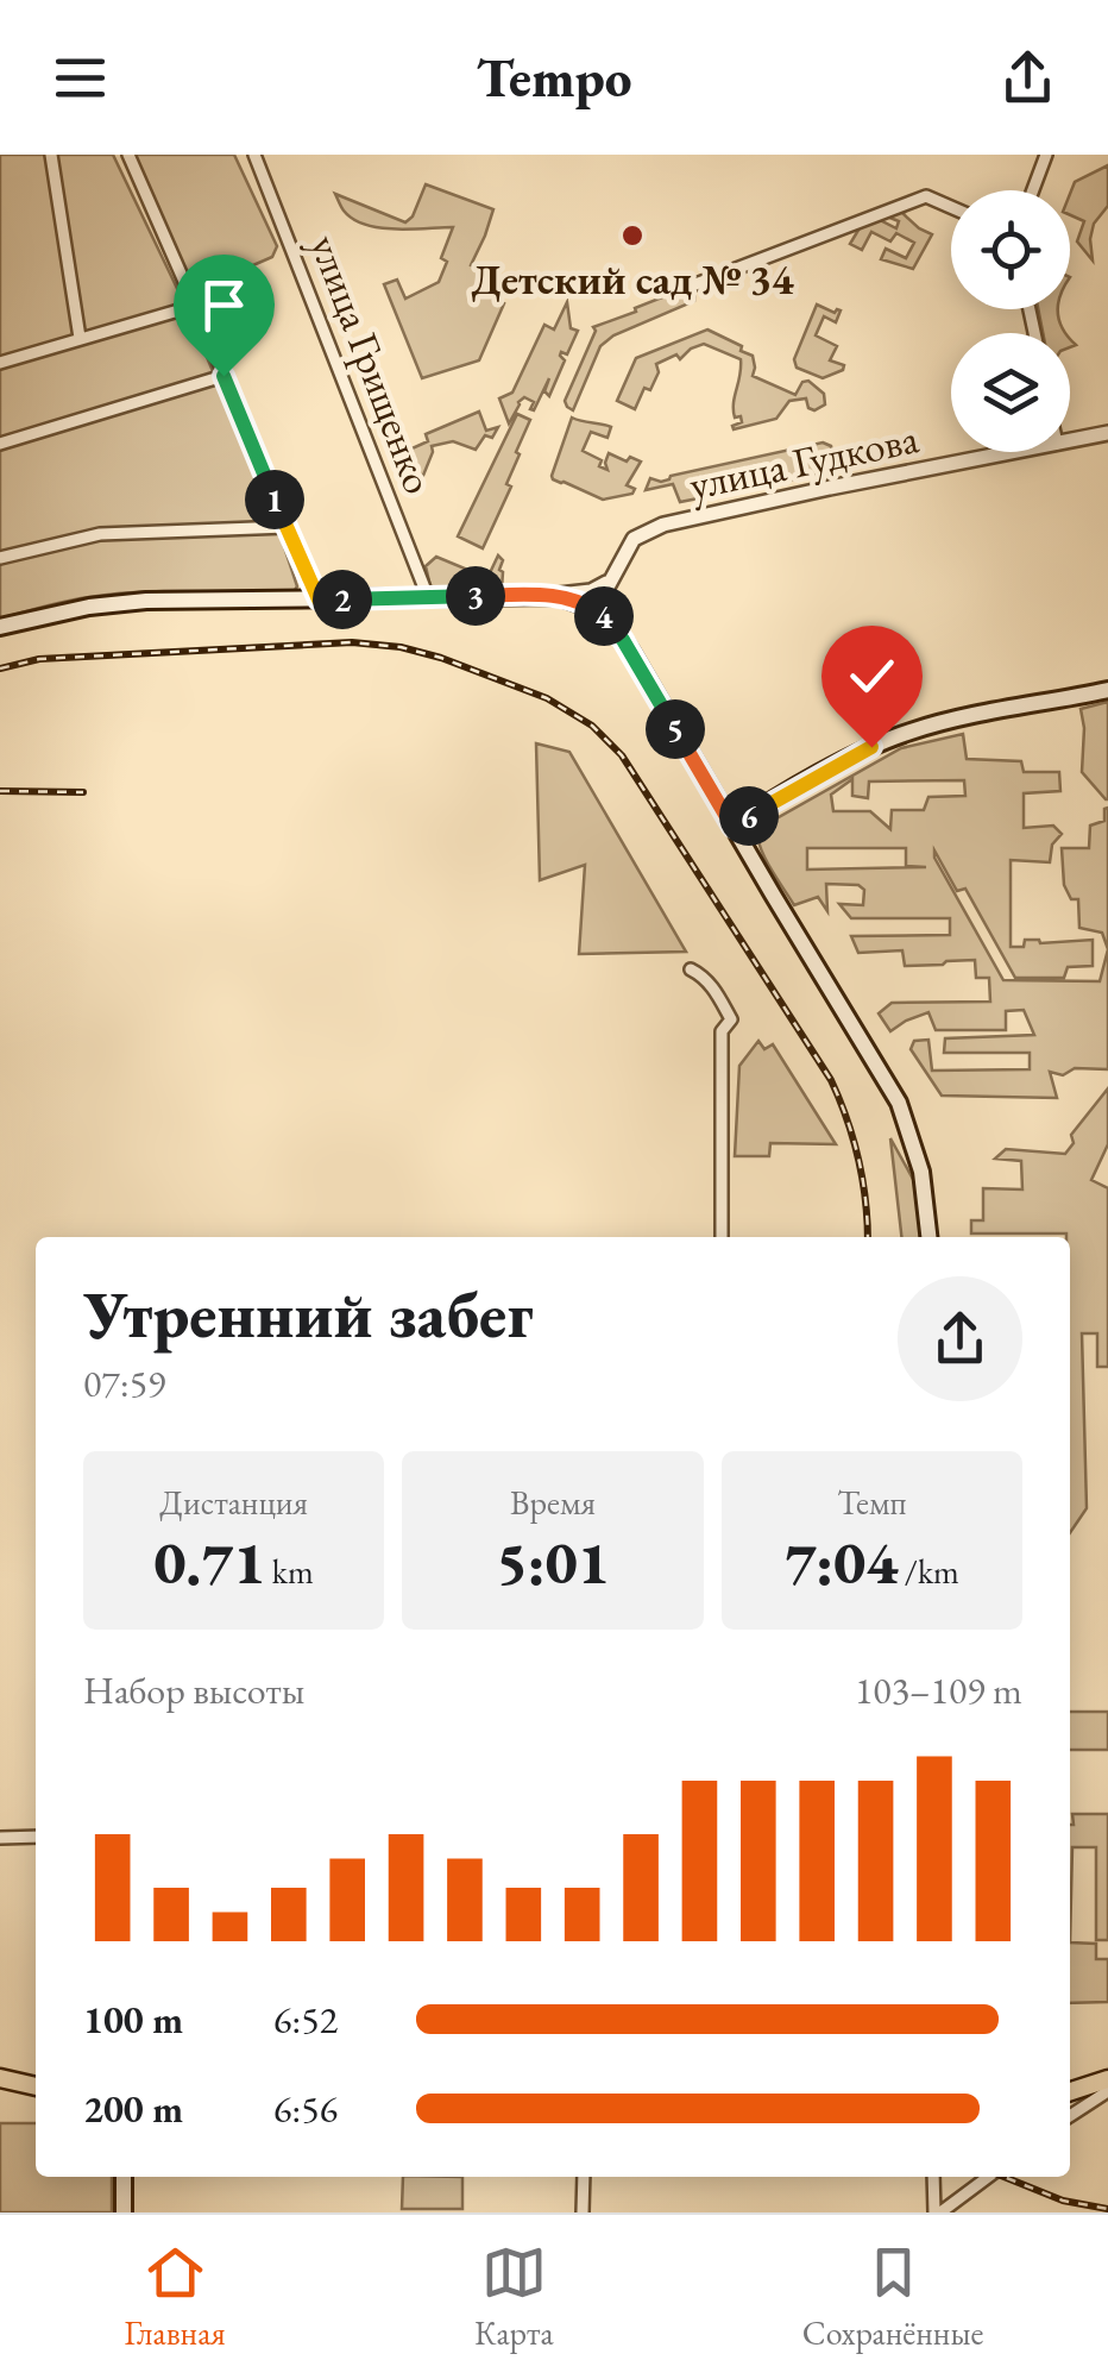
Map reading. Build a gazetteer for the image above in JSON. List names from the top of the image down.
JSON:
{
  "streets": {
    "street": ["улица Грищенко", "улица Гудкова"]
  },
  "places": ["Детский сад № 34"],
  "page": {
    "header": "Tempo",
    "pins": [
      "1",
      "3",
      "2",
      "4",
      "5",
      "6"
    ],
    "heading": ["Утренний забег", "07:59"],
    "stats": [
      ["Дистанция", "0.71 km"],
      ["Время", "5:01"],
      ["Темп", "7:04 /km"]
    ],
    "chart": ["Набор высоты", "103–109 m"],
    "list": [
      {
        "name": "100 m",
        "note": "6:52"
      },
      {
        "name": "200 m",
        "note": "6:56"
      }
    ],
    "tabs": ["Главная", "Карта", "Сохранённые"]
  }
}
